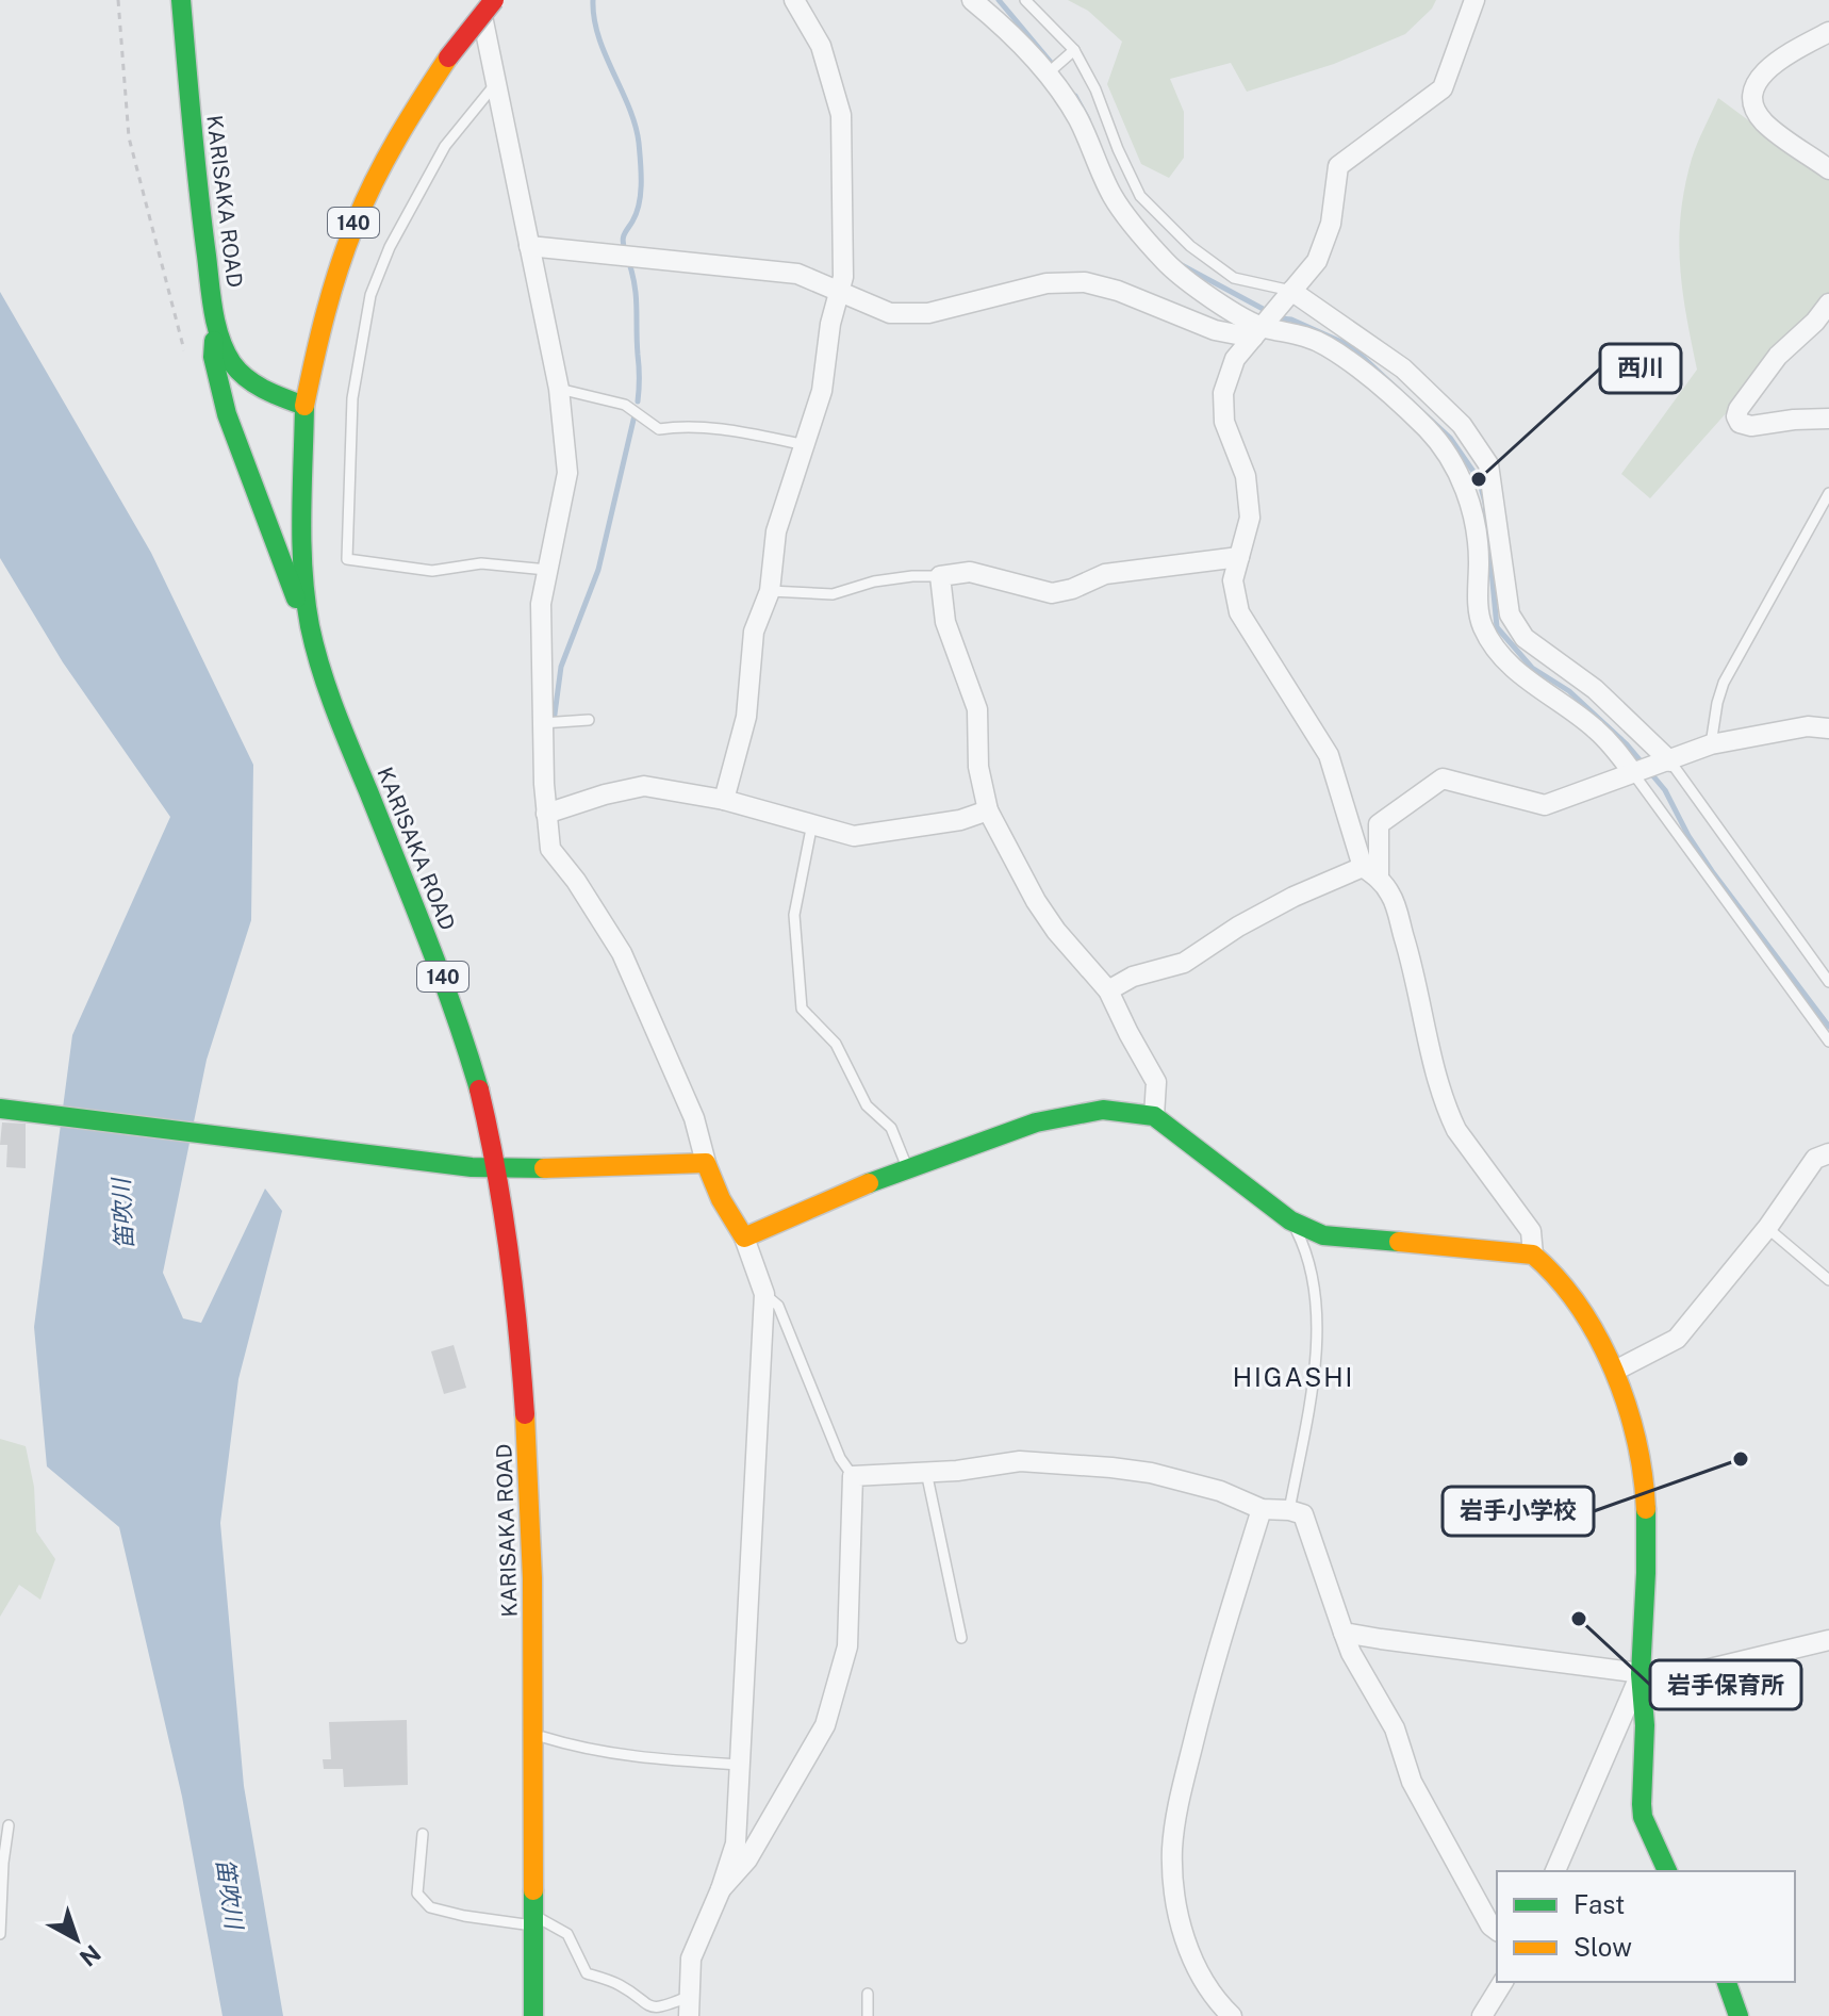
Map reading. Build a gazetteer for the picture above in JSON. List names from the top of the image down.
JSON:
{
  "streets": {
    "main road": ["KARISAKA ROAD", "140"]
  },
  "crossings": [
    ["KARISAKA ROAD", "140"]
  ],
  "districts": ["HIGASHI"],
  "water": ["笛吹川"],
  "places": ["西川", "岩手小学校", "岩手保育所"],
  "legend": ["Fast", "Slow"],
  "north": "bottom right"
}
